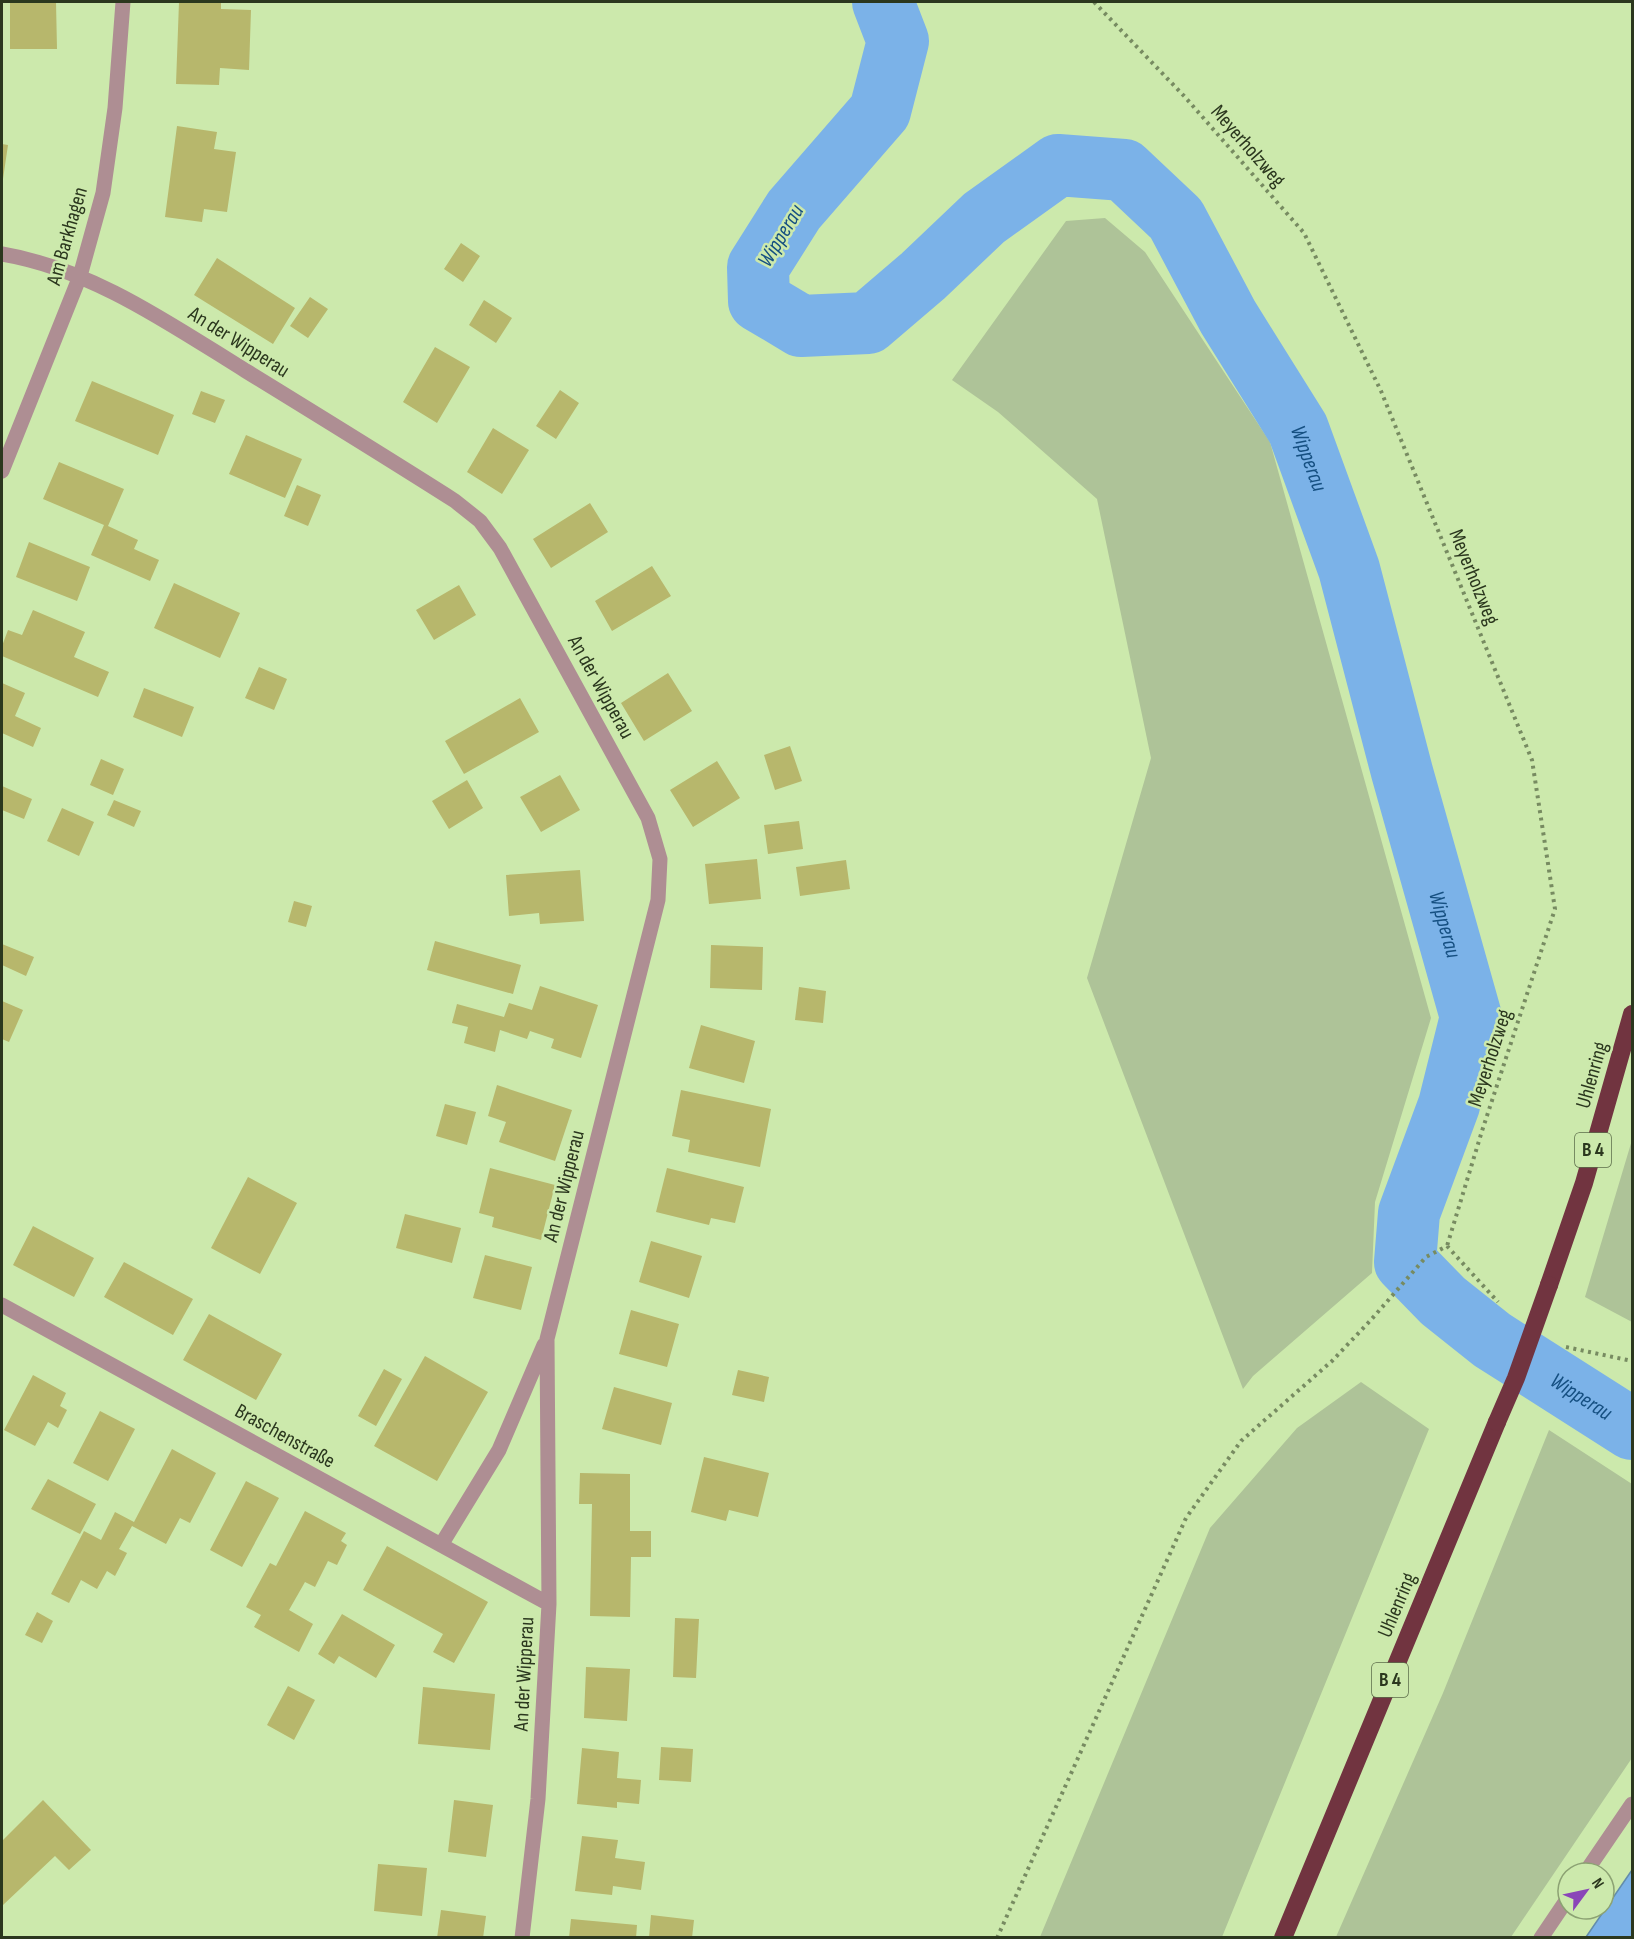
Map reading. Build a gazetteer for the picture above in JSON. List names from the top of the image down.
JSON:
{
  "streets": {
    "highway": ["Uhlenring", "B 4"],
    "street": ["Am Barkhagen", "An der Wipperau", "Braschenstraße"],
    "path": ["Meyerholzweg"]
  },
  "crossings": [
    ["Am Barkhagen", "An der Wipperau"],
    ["An der Wipperau", "Braschenstraße"]
  ],
  "water": ["Wipperau"],
  "north": "top right"
}
